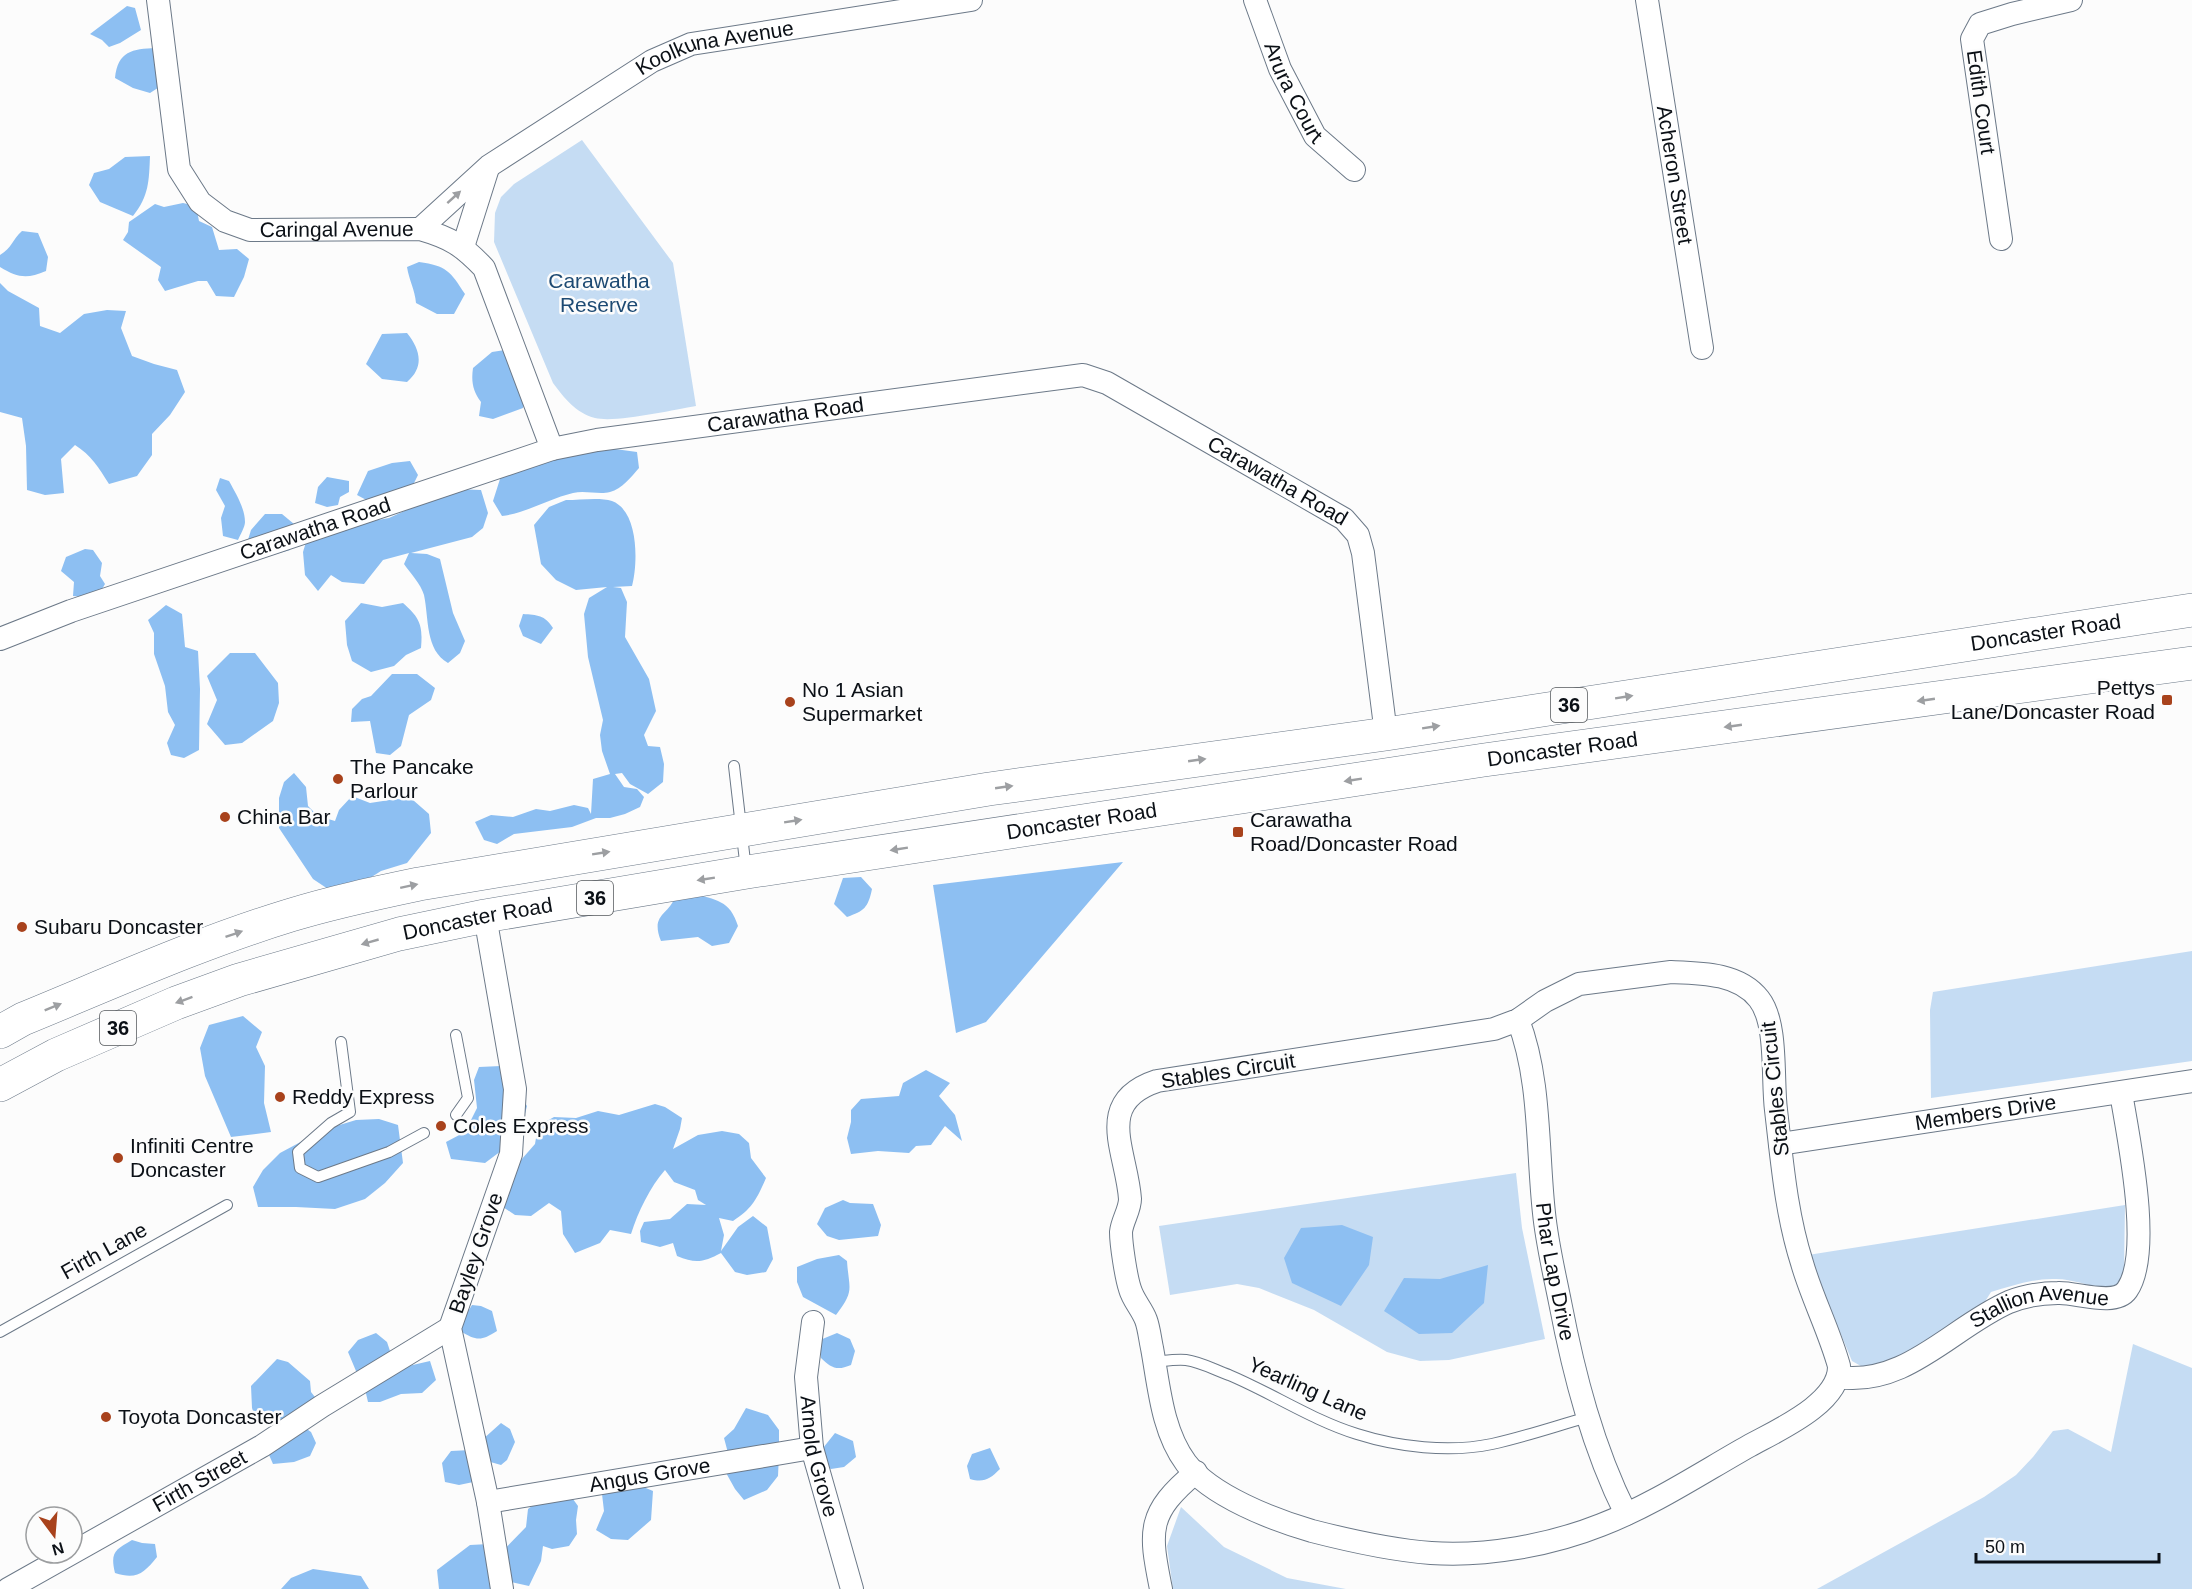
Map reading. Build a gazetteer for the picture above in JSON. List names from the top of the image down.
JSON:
{
  "streets": {
    "main road": ["Doncaster Road", "36"],
    "street": [
      "Koolkuna Avenue",
      "Arura Court",
      "Edith Court",
      "Acheron Street",
      "Caringal Avenue",
      "Carawatha Road",
      "Stables Circuit",
      "Members Drive",
      "Bayley Grove",
      "Phar Lap Drive",
      "Stallion Avenue",
      "Arnold Grove",
      "Angus Grove",
      "Firth Street"
    ],
    "lane": ["Firth Lane", "Yearling Lane"]
  },
  "crossings": [
    ["Koolkuna Avenue", "Caringal Avenue"],
    ["Caringal Avenue", "Carawatha Road"],
    ["Carawatha Road", "Doncaster Road"],
    ["Doncaster Road", "Bayley Grove"],
    ["Stables Circuit", "Members Drive"],
    ["Stables Circuit", "Phar Lap Drive"],
    ["Stables Circuit", "Stallion Avenue"],
    ["Stables Circuit", "Yearling Lane"],
    ["Members Drive", "Stallion Avenue"],
    ["Bayley Grove", "Angus Grove"],
    ["Bayley Grove", "Firth Street"],
    ["Phar Lap Drive", "Yearling Lane"],
    ["Arnold Grove", "Angus Grove"]
  ],
  "parks": ["Carawatha Reserve"],
  "places": {
    "transit": ["Pettys Lane/Doncaster Road", "Carawatha Road/Doncaster Road"],
    "other": [
      "No 1 Asian Supermarket",
      "The Pancake Parlour",
      "China Bar",
      "Subaru Doncaster",
      "Reddy Express",
      "Coles Express",
      "Infiniti Centre Doncaster",
      "Toyota Doncaster"
    ]
  },
  "scale_bar": "50 m",
  "north": "bottom"
}
